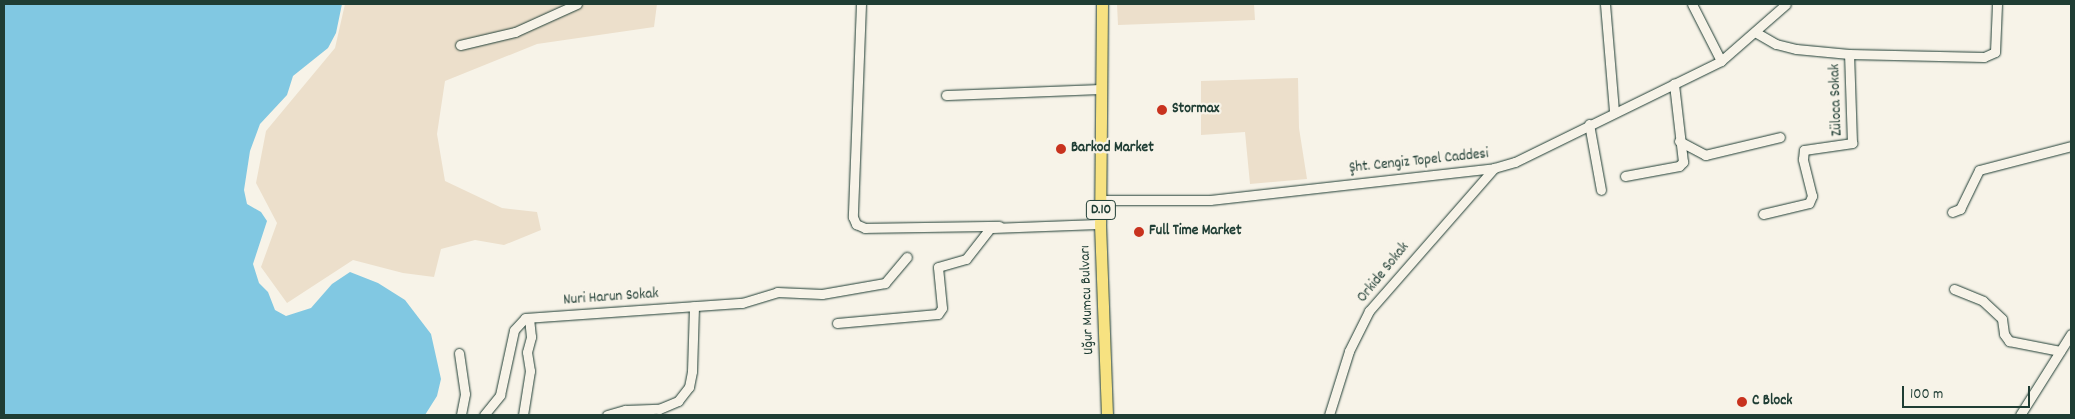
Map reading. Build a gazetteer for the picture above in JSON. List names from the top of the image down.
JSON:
{
  "streets": {
    "main road": ["D.10", "Uğur Mumcu Bulvarı"],
    "street": [
      "Züloca Sokak",
      "Şht. Cengiz Topel Caddesi",
      "Orkide Sokak",
      "Nuri Harun Sokak"
    ]
  },
  "crossings": [
    ["Züloca Sokak", "Şht. Cengiz Topel Caddesi"],
    ["Şht. Cengiz Topel Caddesi", "Orkide Sokak"],
    ["Şht. Cengiz Topel Caddesi", "Uğur Mumcu Bulvarı"]
  ],
  "places": [
    "Stormax",
    "Barkod Market",
    "Full Time Market",
    "C Block"
  ],
  "scale_bar": "100 m"
}
